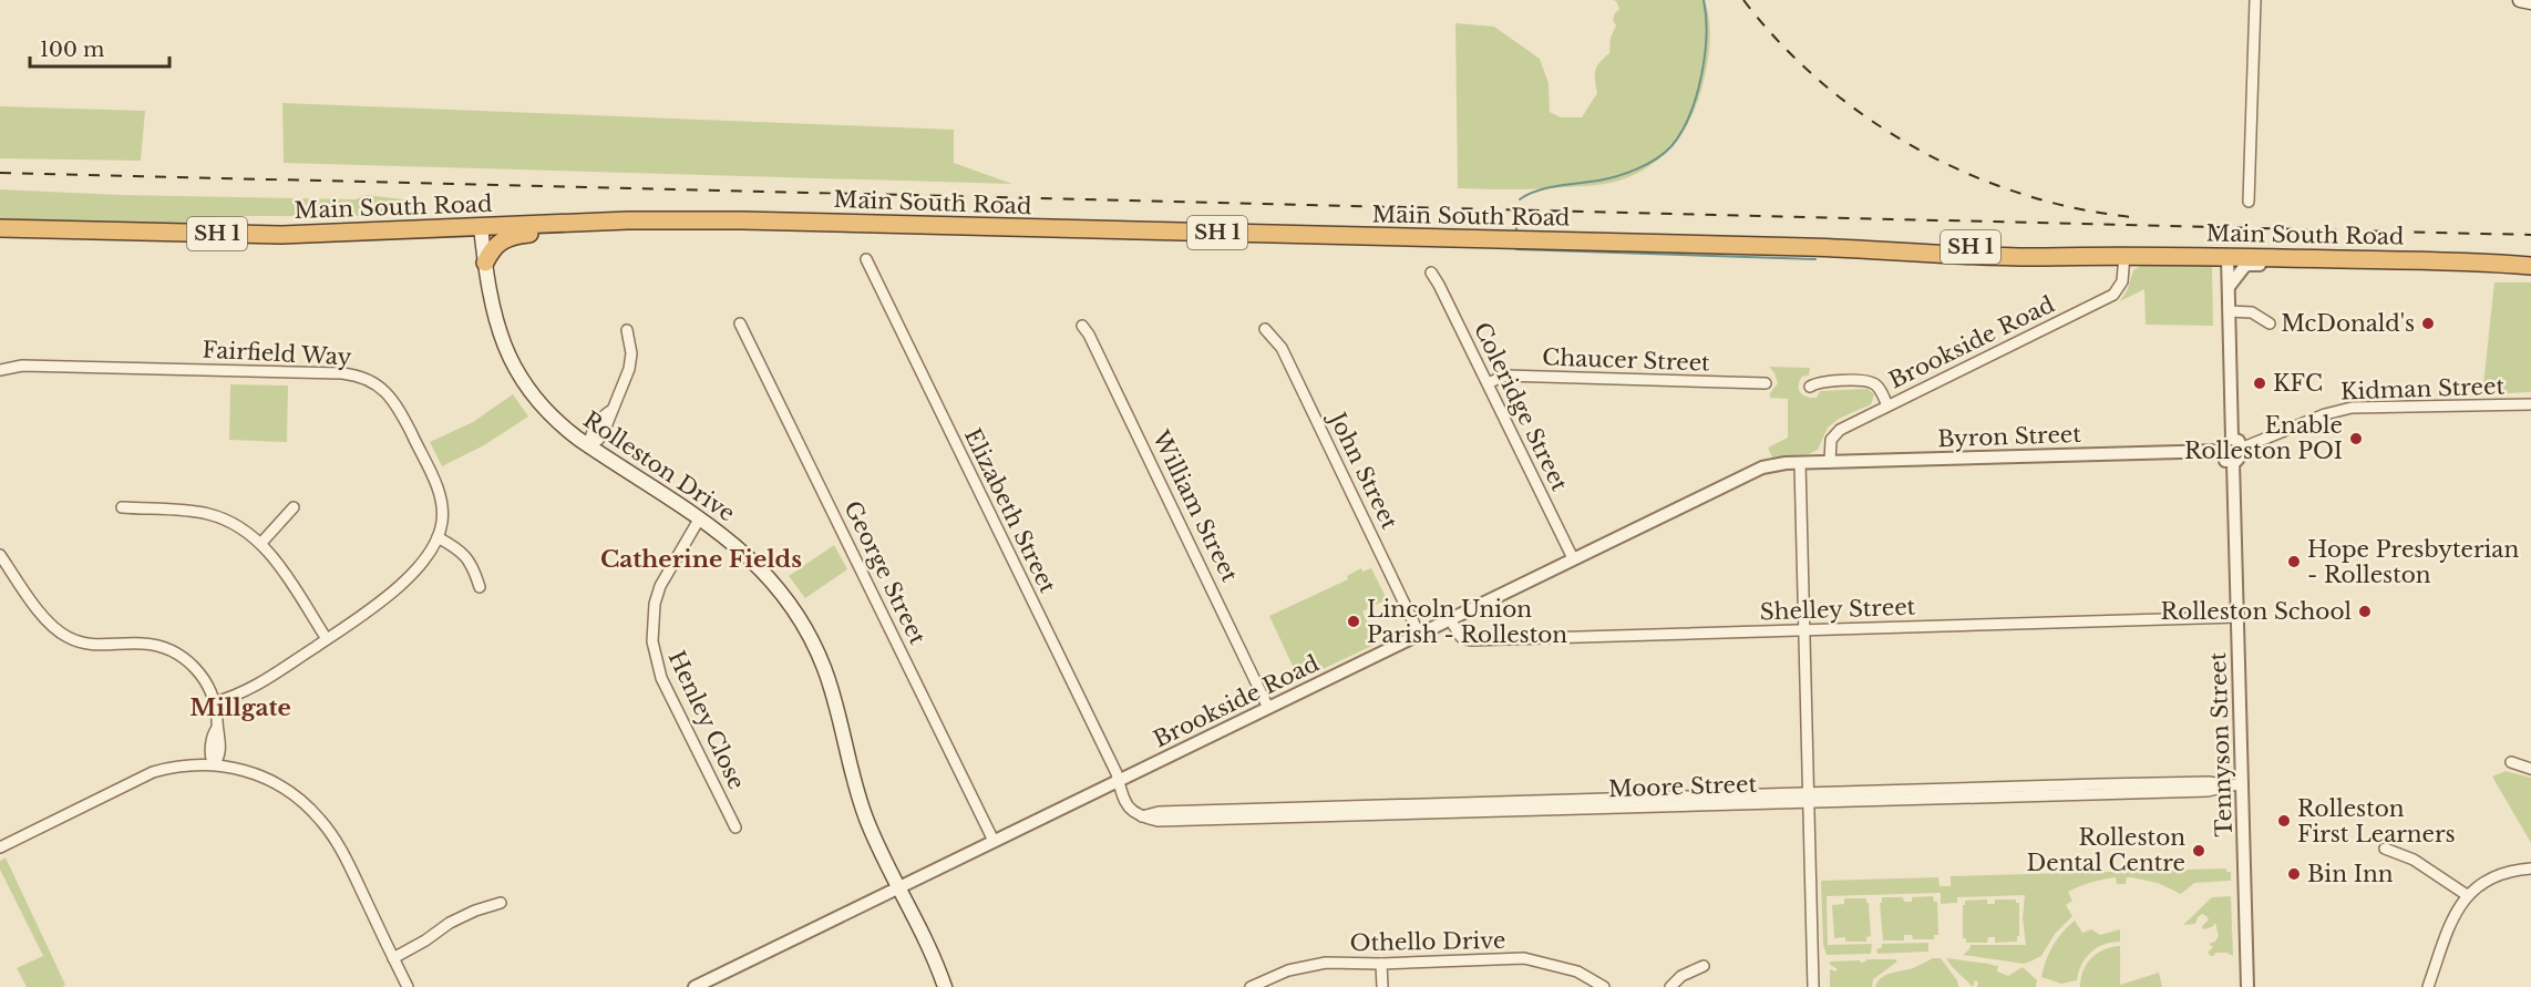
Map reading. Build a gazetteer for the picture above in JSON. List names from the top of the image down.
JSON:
{
  "streets": {
    "highway": ["Main South Road", "SH 1"],
    "main road": ["Rolleston Drive"],
    "street": [
      "Brookside Road",
      "Fairfield Way",
      "Chaucer Street",
      "Kidman Street",
      "Coleridge Street",
      "Byron Street",
      "John Street",
      "William Street",
      "Elizabeth Street",
      "George Street",
      "Shelley Street",
      "Henley Close",
      "Tennyson Street",
      "Moore Street",
      "Othello Drive"
    ]
  },
  "crossings": [
    ["Main South Road", "Brookside Road"],
    ["Main South Road", "Rolleston Drive"],
    ["Brookside Road", "Coleridge Street"],
    ["Brookside Road", "Byron Street"],
    ["Brookside Road", "Rolleston Drive"],
    ["Brookside Road", "John Street"],
    ["Brookside Road", "William Street"],
    ["Brookside Road", "Elizabeth Street"],
    ["Brookside Road", "George Street"],
    ["Brookside Road", "Shelley Street"],
    ["Brookside Road", "Moore Street"],
    ["Chaucer Street", "Coleridge Street"],
    ["Kidman Street", "Byron Street"],
    ["Kidman Street", "Tennyson Street"],
    ["Byron Street", "Tennyson Street"],
    ["Rolleston Drive", "Henley Close"],
    ["Elizabeth Street", "Moore Street"],
    ["Shelley Street", "Tennyson Street"],
    ["Tennyson Street", "Moore Street"]
  ],
  "districts": ["Catherine Fields", "Millgate"],
  "places": [
    "McDonald's",
    "KFC",
    "Enable Rolleston POI",
    "Hope Presbyterian - Rolleston",
    "Rolleston School",
    "Lincoln Union Parish - Rolleston",
    "Rolleston First Learners",
    "Rolleston Dental Centre",
    "Bin Inn"
  ],
  "scale_bar": "100 m"
}
